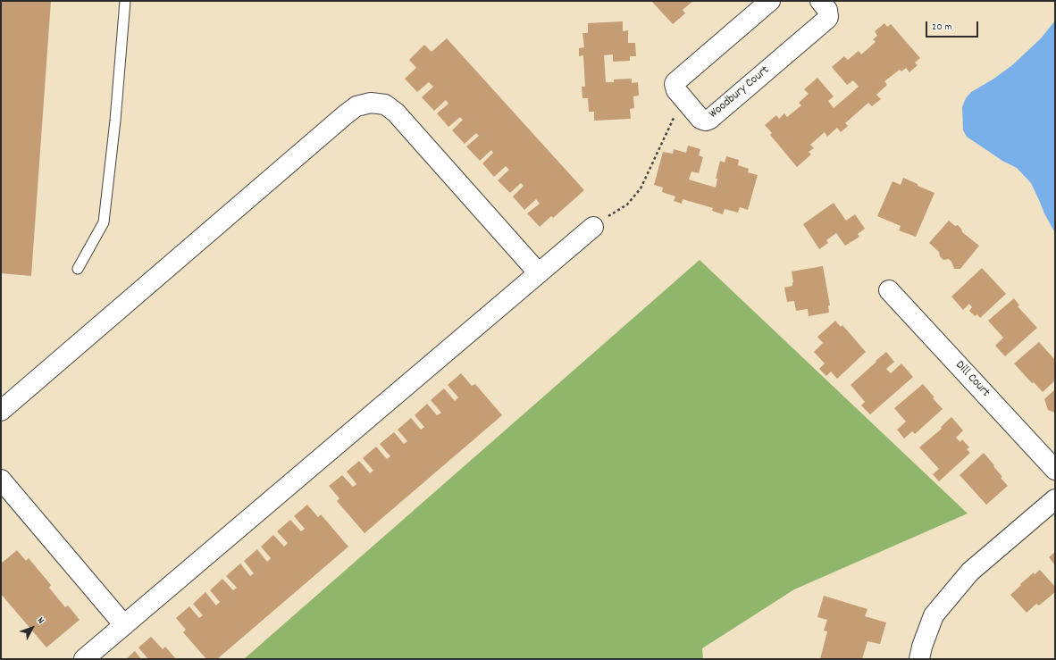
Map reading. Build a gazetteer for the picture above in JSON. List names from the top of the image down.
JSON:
{
  "streets": {
    "street": ["Woodbury Court", "Dill Court"]
  },
  "scale_bar": "20 m",
  "north": "top right"
}
